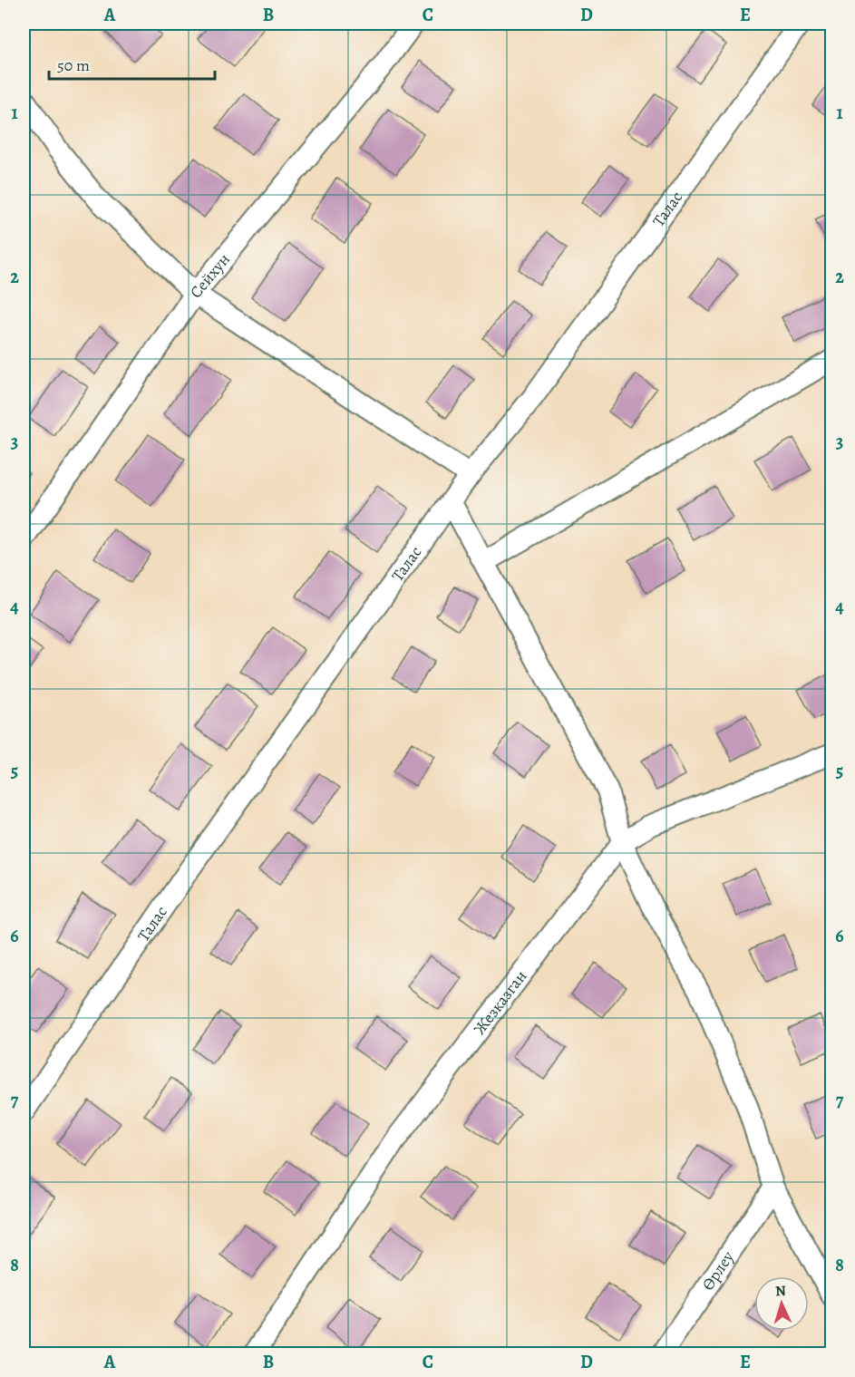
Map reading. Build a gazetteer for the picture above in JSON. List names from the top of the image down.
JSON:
{
  "streets": {
    "street": [
      "Талас",
      "Сейхун",
      "Жезказган",
      "Өрлеу"
    ]
  },
  "scale_bar": "50 m",
  "north": "top",
  "grid": {
    "columns": [
      "A",
      "B",
      "C",
      "D",
      "E"
    ],
    "rows": [
      "1",
      "2",
      "3",
      "4",
      "5",
      "6",
      "7",
      "8"
    ]
  }
}
